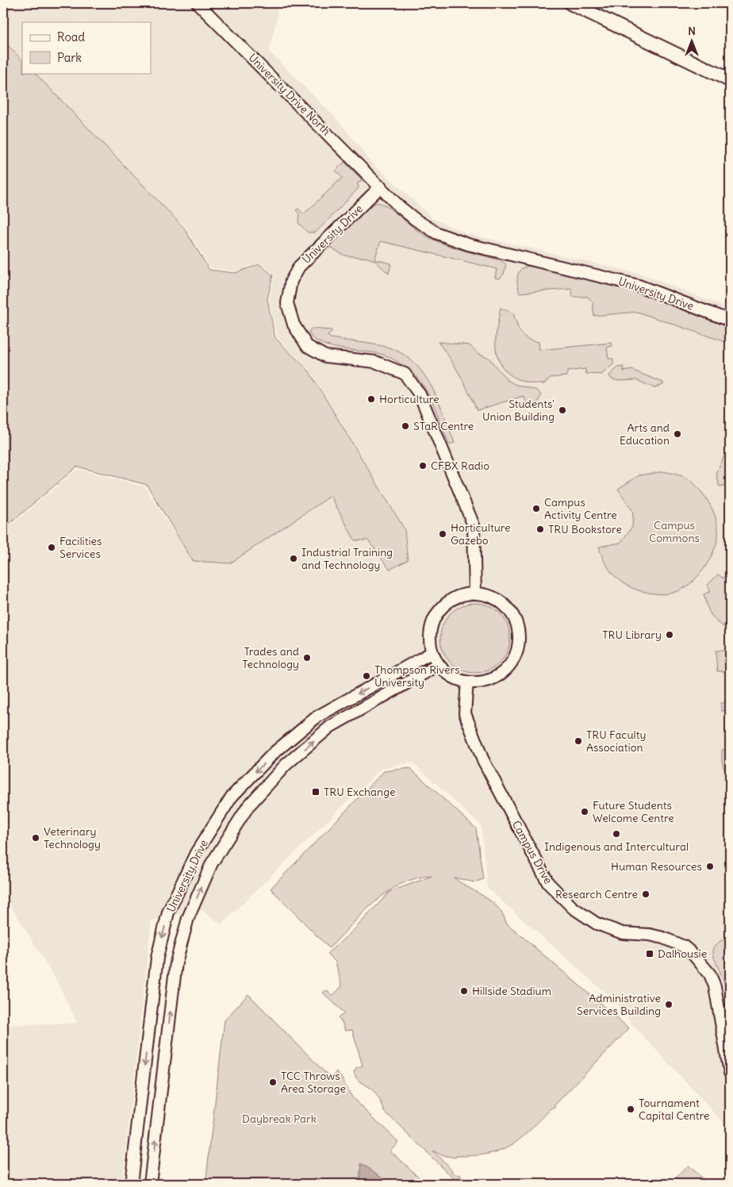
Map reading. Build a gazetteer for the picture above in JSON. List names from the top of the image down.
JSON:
{
  "streets": {
    "street": ["University Drive North", "University Drive", "Campus Drive"]
  },
  "crossings": [
    ["University Drive North", "University Drive"],
    ["University Drive", "Campus Drive"]
  ],
  "parks": ["Campus Commons", "Daybreak Park"],
  "places": {
    "other": [
      "Horticulture",
      "Students' Union Building",
      "STaR Centre",
      "Arts and Education",
      "CFBX Radio",
      "Campus Activity Centre",
      "TRU Bookstore",
      "Horticulture Gazebo",
      "Facilities Services",
      "Industrial Training and Technology",
      "TRU Library",
      "Trades and Technology",
      "Thompson Rivers University",
      "TRU Faculty Association",
      "Future Students Welcome Centre",
      "Indigenous and Intercultural",
      "Veterinary Technology",
      "Human Resources",
      "Research Centre",
      "Hillside Stadium",
      "Administrative Services Building",
      "TCC Throws Area Storage",
      "Tournament Capital Centre"
    ],
    "transit": ["TRU Exchange", "Dalhousie"]
  },
  "legend": ["Road", "Park"],
  "north": "top"
}
